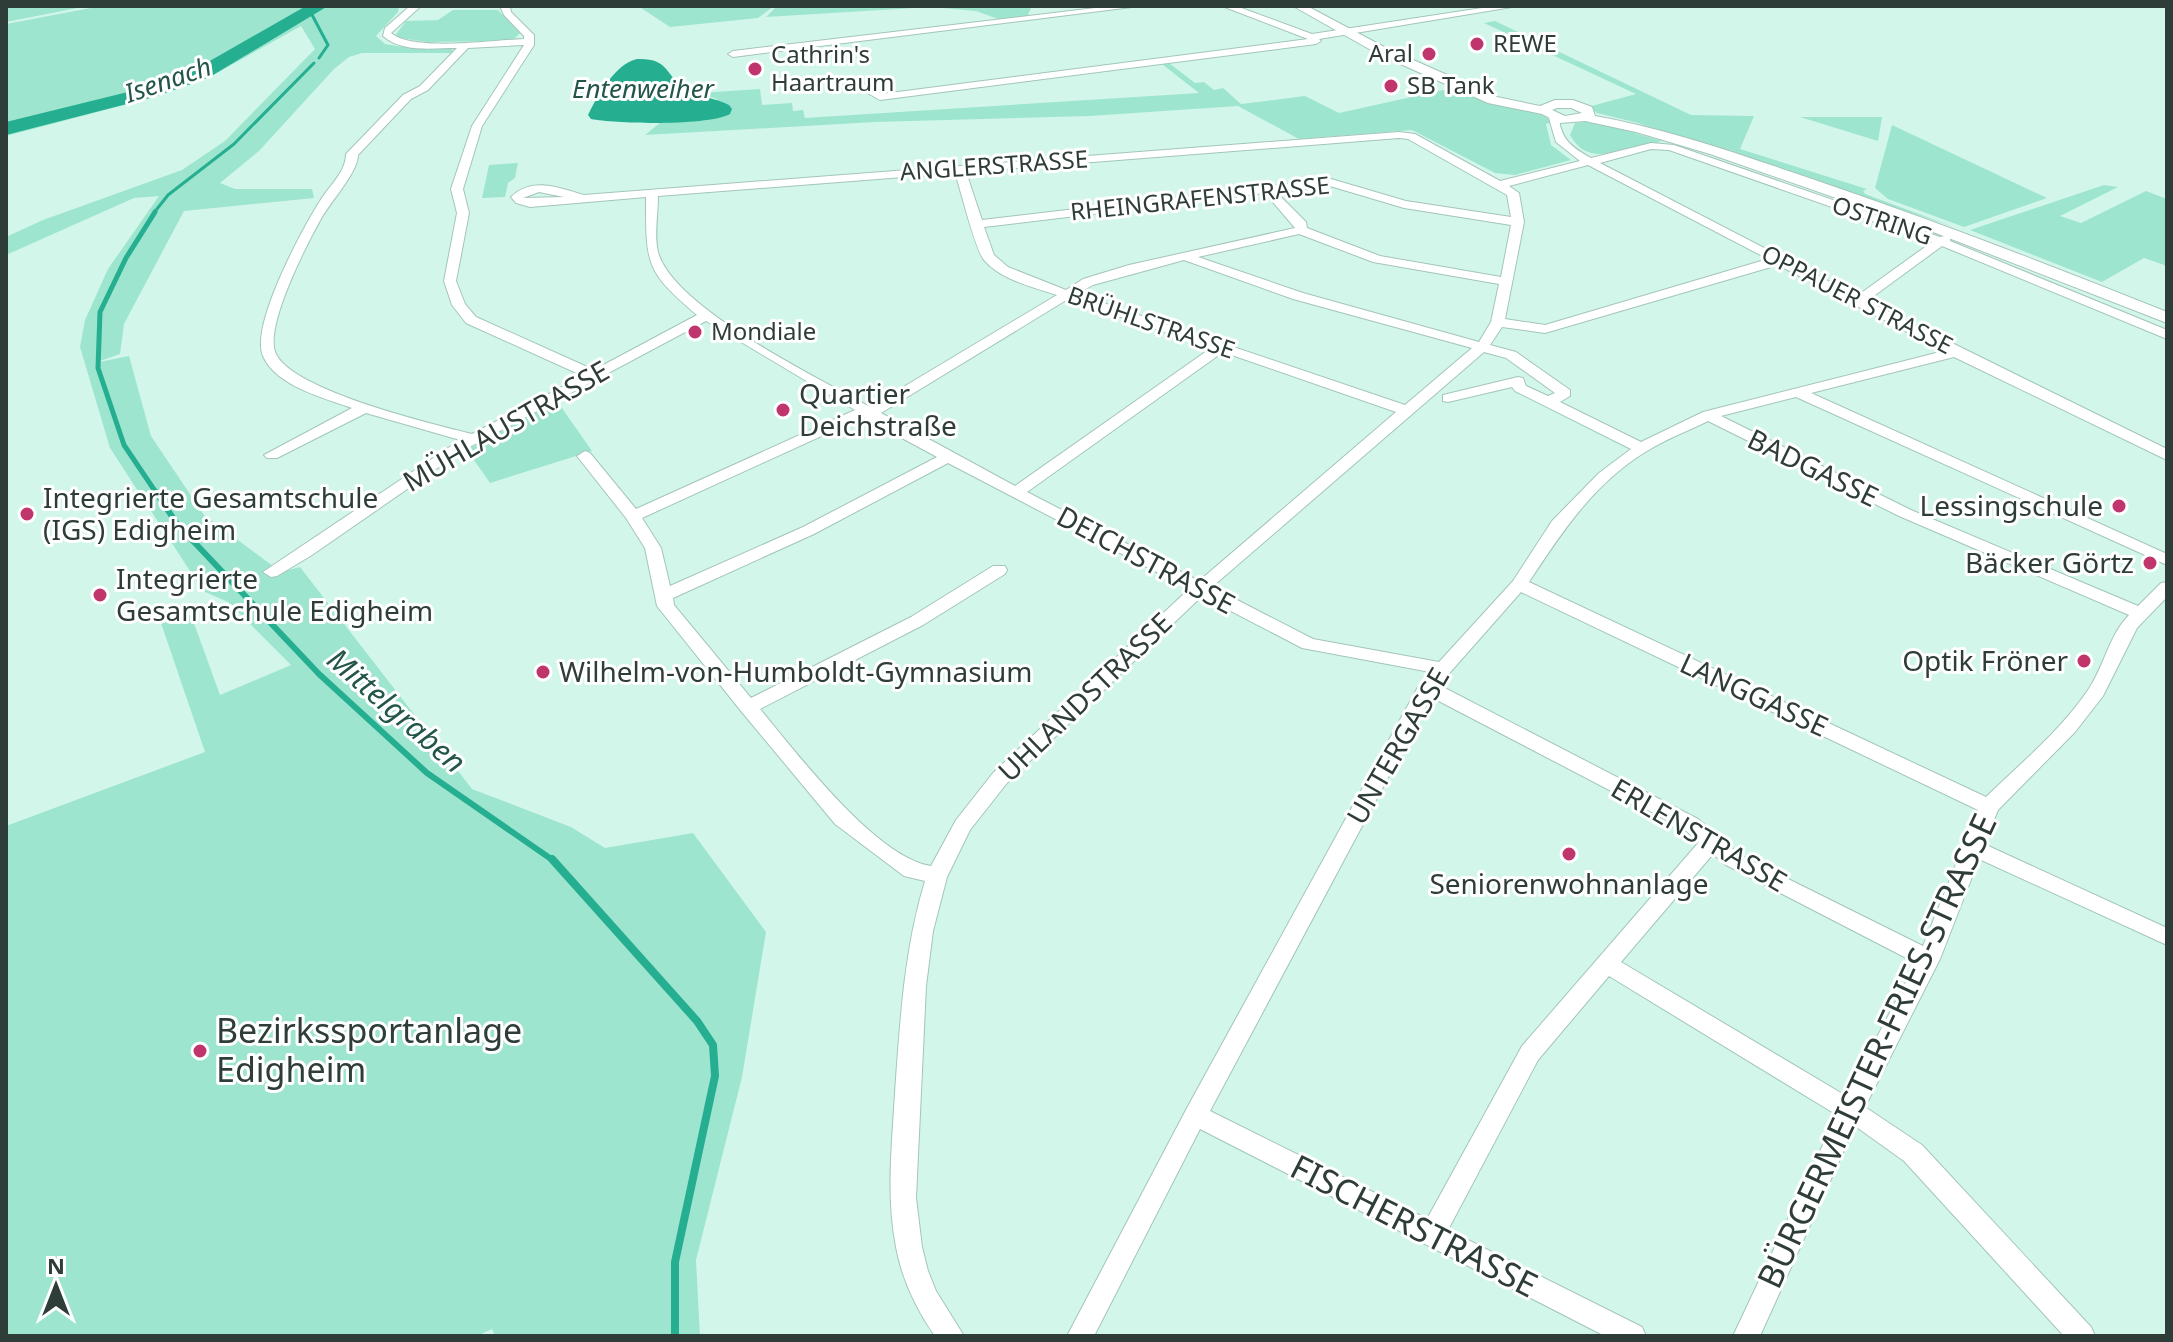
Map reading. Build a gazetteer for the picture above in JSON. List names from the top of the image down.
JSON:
{
  "streets": {
    "street": [
      "ANGLERSTRASSE",
      "RHEINGRAFENSTRASSE",
      "OSTRING",
      "OPPAUER STRASSE",
      "BRÜHLSTRASSE",
      "MÜHLAUSTRASSE",
      "BADGASSE",
      "DEICHSTRASSE",
      "LANGGASSE",
      "UHLANDSTRASSE",
      "UNTERGASSE",
      "ERLENSTRASSE",
      "BÜRGERMEISTER-FRIES-STRASSE",
      "FISCHERSTRASSE"
    ]
  },
  "crossings": [
    ["ANGLERSTRASSE", "OSTRING"],
    ["ANGLERSTRASSE", "BRÜHLSTRASSE"],
    ["ANGLERSTRASSE", "DEICHSTRASSE"],
    ["RHEINGRAFENSTRASSE", "BRÜHLSTRASSE"],
    ["RHEINGRAFENSTRASSE", "UHLANDSTRASSE"],
    ["OSTRING", "OPPAUER STRASSE"],
    ["OPPAUER STRASSE", "UNTERGASSE"],
    ["BRÜHLSTRASSE", "UHLANDSTRASSE"],
    ["MÜHLAUSTRASSE", "DEICHSTRASSE"],
    ["BADGASSE", "UNTERGASSE"],
    ["BADGASSE", "BÜRGERMEISTER-FRIES-STRASSE"],
    ["DEICHSTRASSE", "UHLANDSTRASSE"],
    ["DEICHSTRASSE", "UNTERGASSE"],
    ["LANGGASSE", "UNTERGASSE"],
    ["LANGGASSE", "BÜRGERMEISTER-FRIES-STRASSE"],
    ["UNTERGASSE", "ERLENSTRASSE"],
    ["UNTERGASSE", "FISCHERSTRASSE"],
    ["ERLENSTRASSE", "BÜRGERMEISTER-FRIES-STRASSE"]
  ],
  "water": ["Isenach", "Entenweiher", "Mittelgraben"],
  "places": [
    "REWE",
    "Aral",
    "Cathrin's Haartraum",
    "SB Tank",
    "Mondiale",
    "Quartier Deichstraße",
    "Lessingschule",
    "Integrierte Gesamtschule (IGS) Edigheim",
    "Bäcker Görtz",
    "Integrierte Gesamtschule Edigheim",
    "Optik Fröner",
    "Wilhelm-von-Humboldt-Gymnasium",
    "Seniorenwohnanlage",
    "Bezirkssportanlage Edigheim"
  ],
  "north": "top"
}
